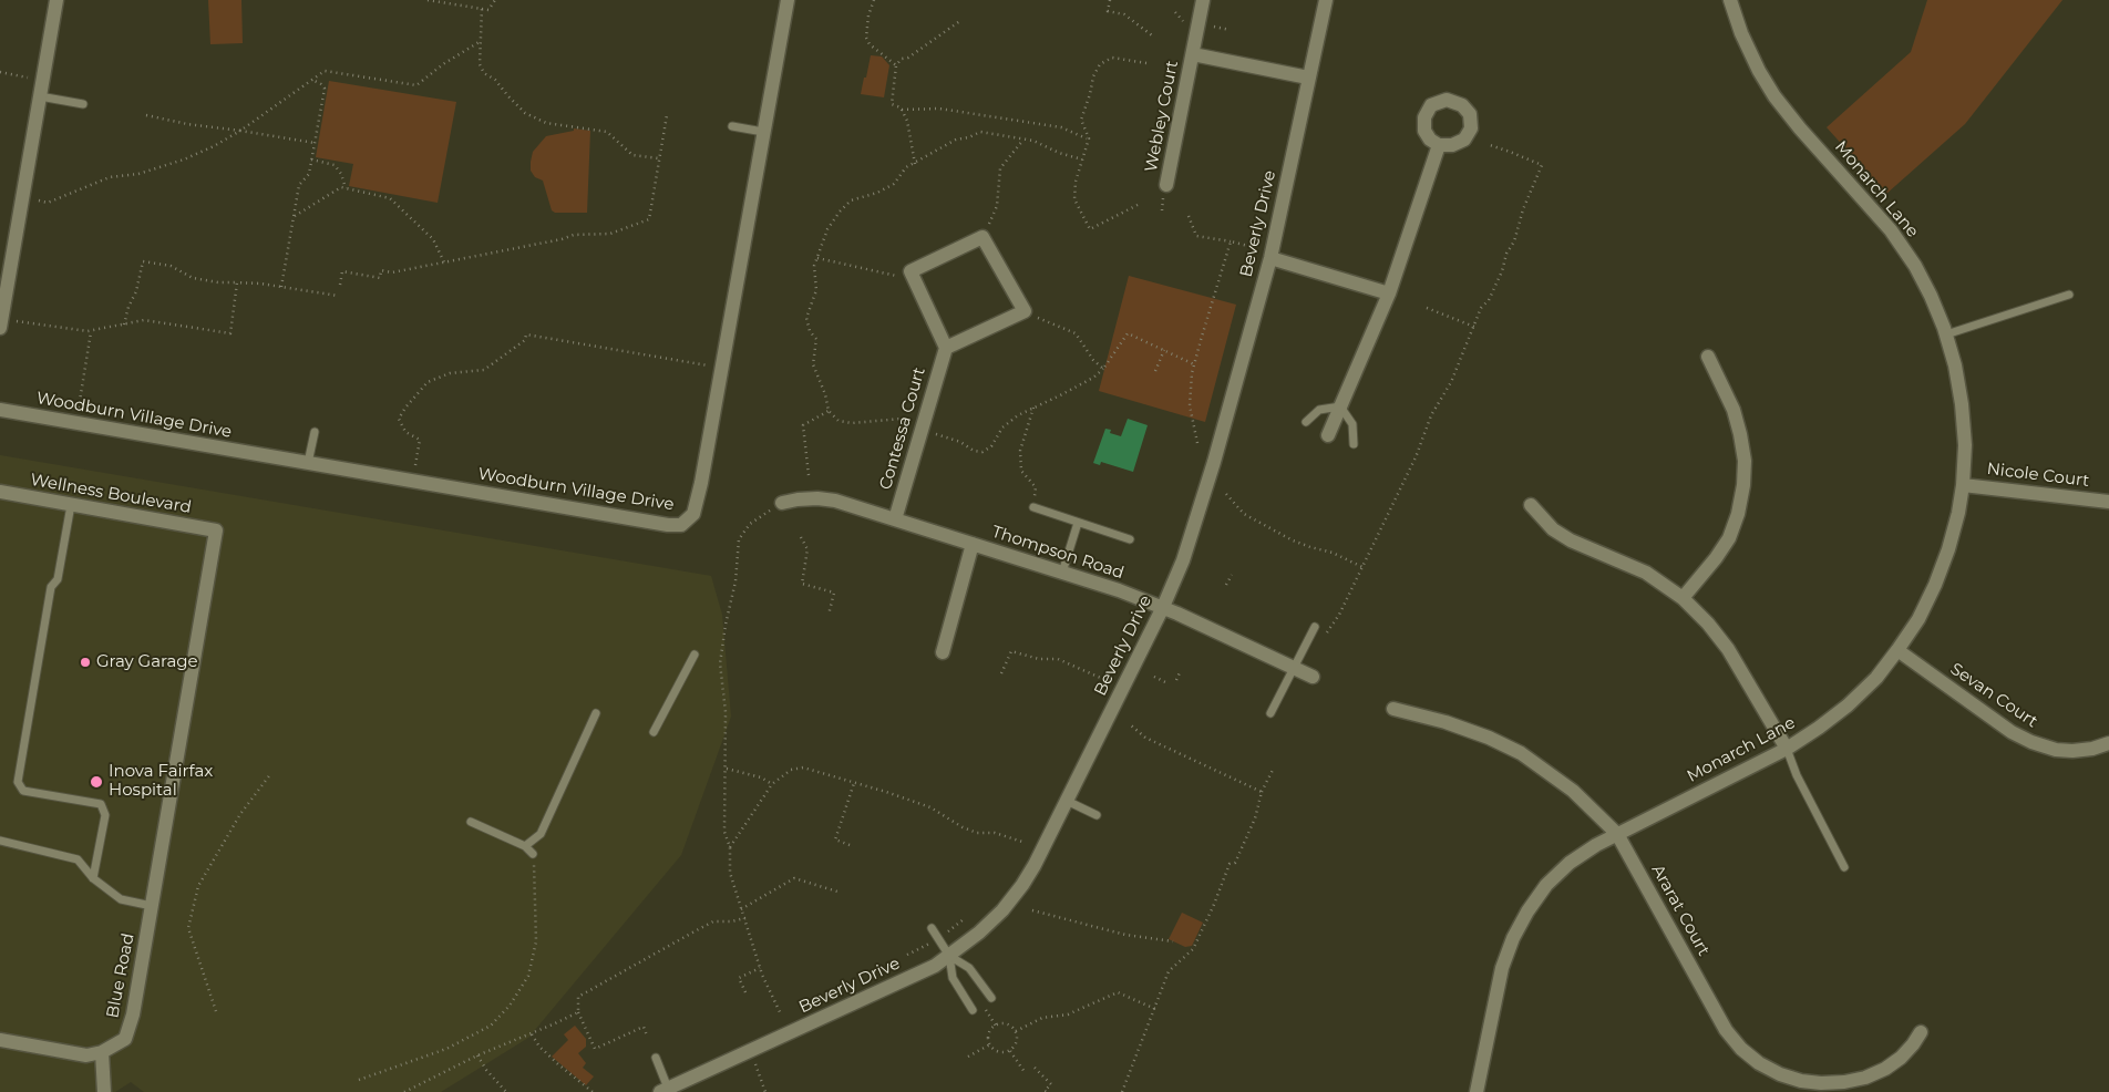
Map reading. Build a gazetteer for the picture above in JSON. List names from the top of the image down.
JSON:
{
  "streets": {
    "street": [
      "Webley Court",
      "Monarch Lane",
      "Beverly Drive",
      "Woodburn Village Drive",
      "Contessa Court",
      "Nicole Court",
      "Wellness Boulevard",
      "Thompson Road",
      "Sevan Court",
      "Ararat Court",
      "Blue Road"
    ]
  },
  "crossings": [
    ["Webley Court", "Beverly Drive"],
    ["Monarch Lane", "Nicole Court"],
    ["Monarch Lane", "Sevan Court"],
    ["Monarch Lane", "Ararat Court"],
    ["Beverly Drive", "Thompson Road"],
    ["Contessa Court", "Thompson Road"],
    ["Wellness Boulevard", "Blue Road"]
  ],
  "places": ["Gray Garage", "Inova Fairfax Hospital"]
}
